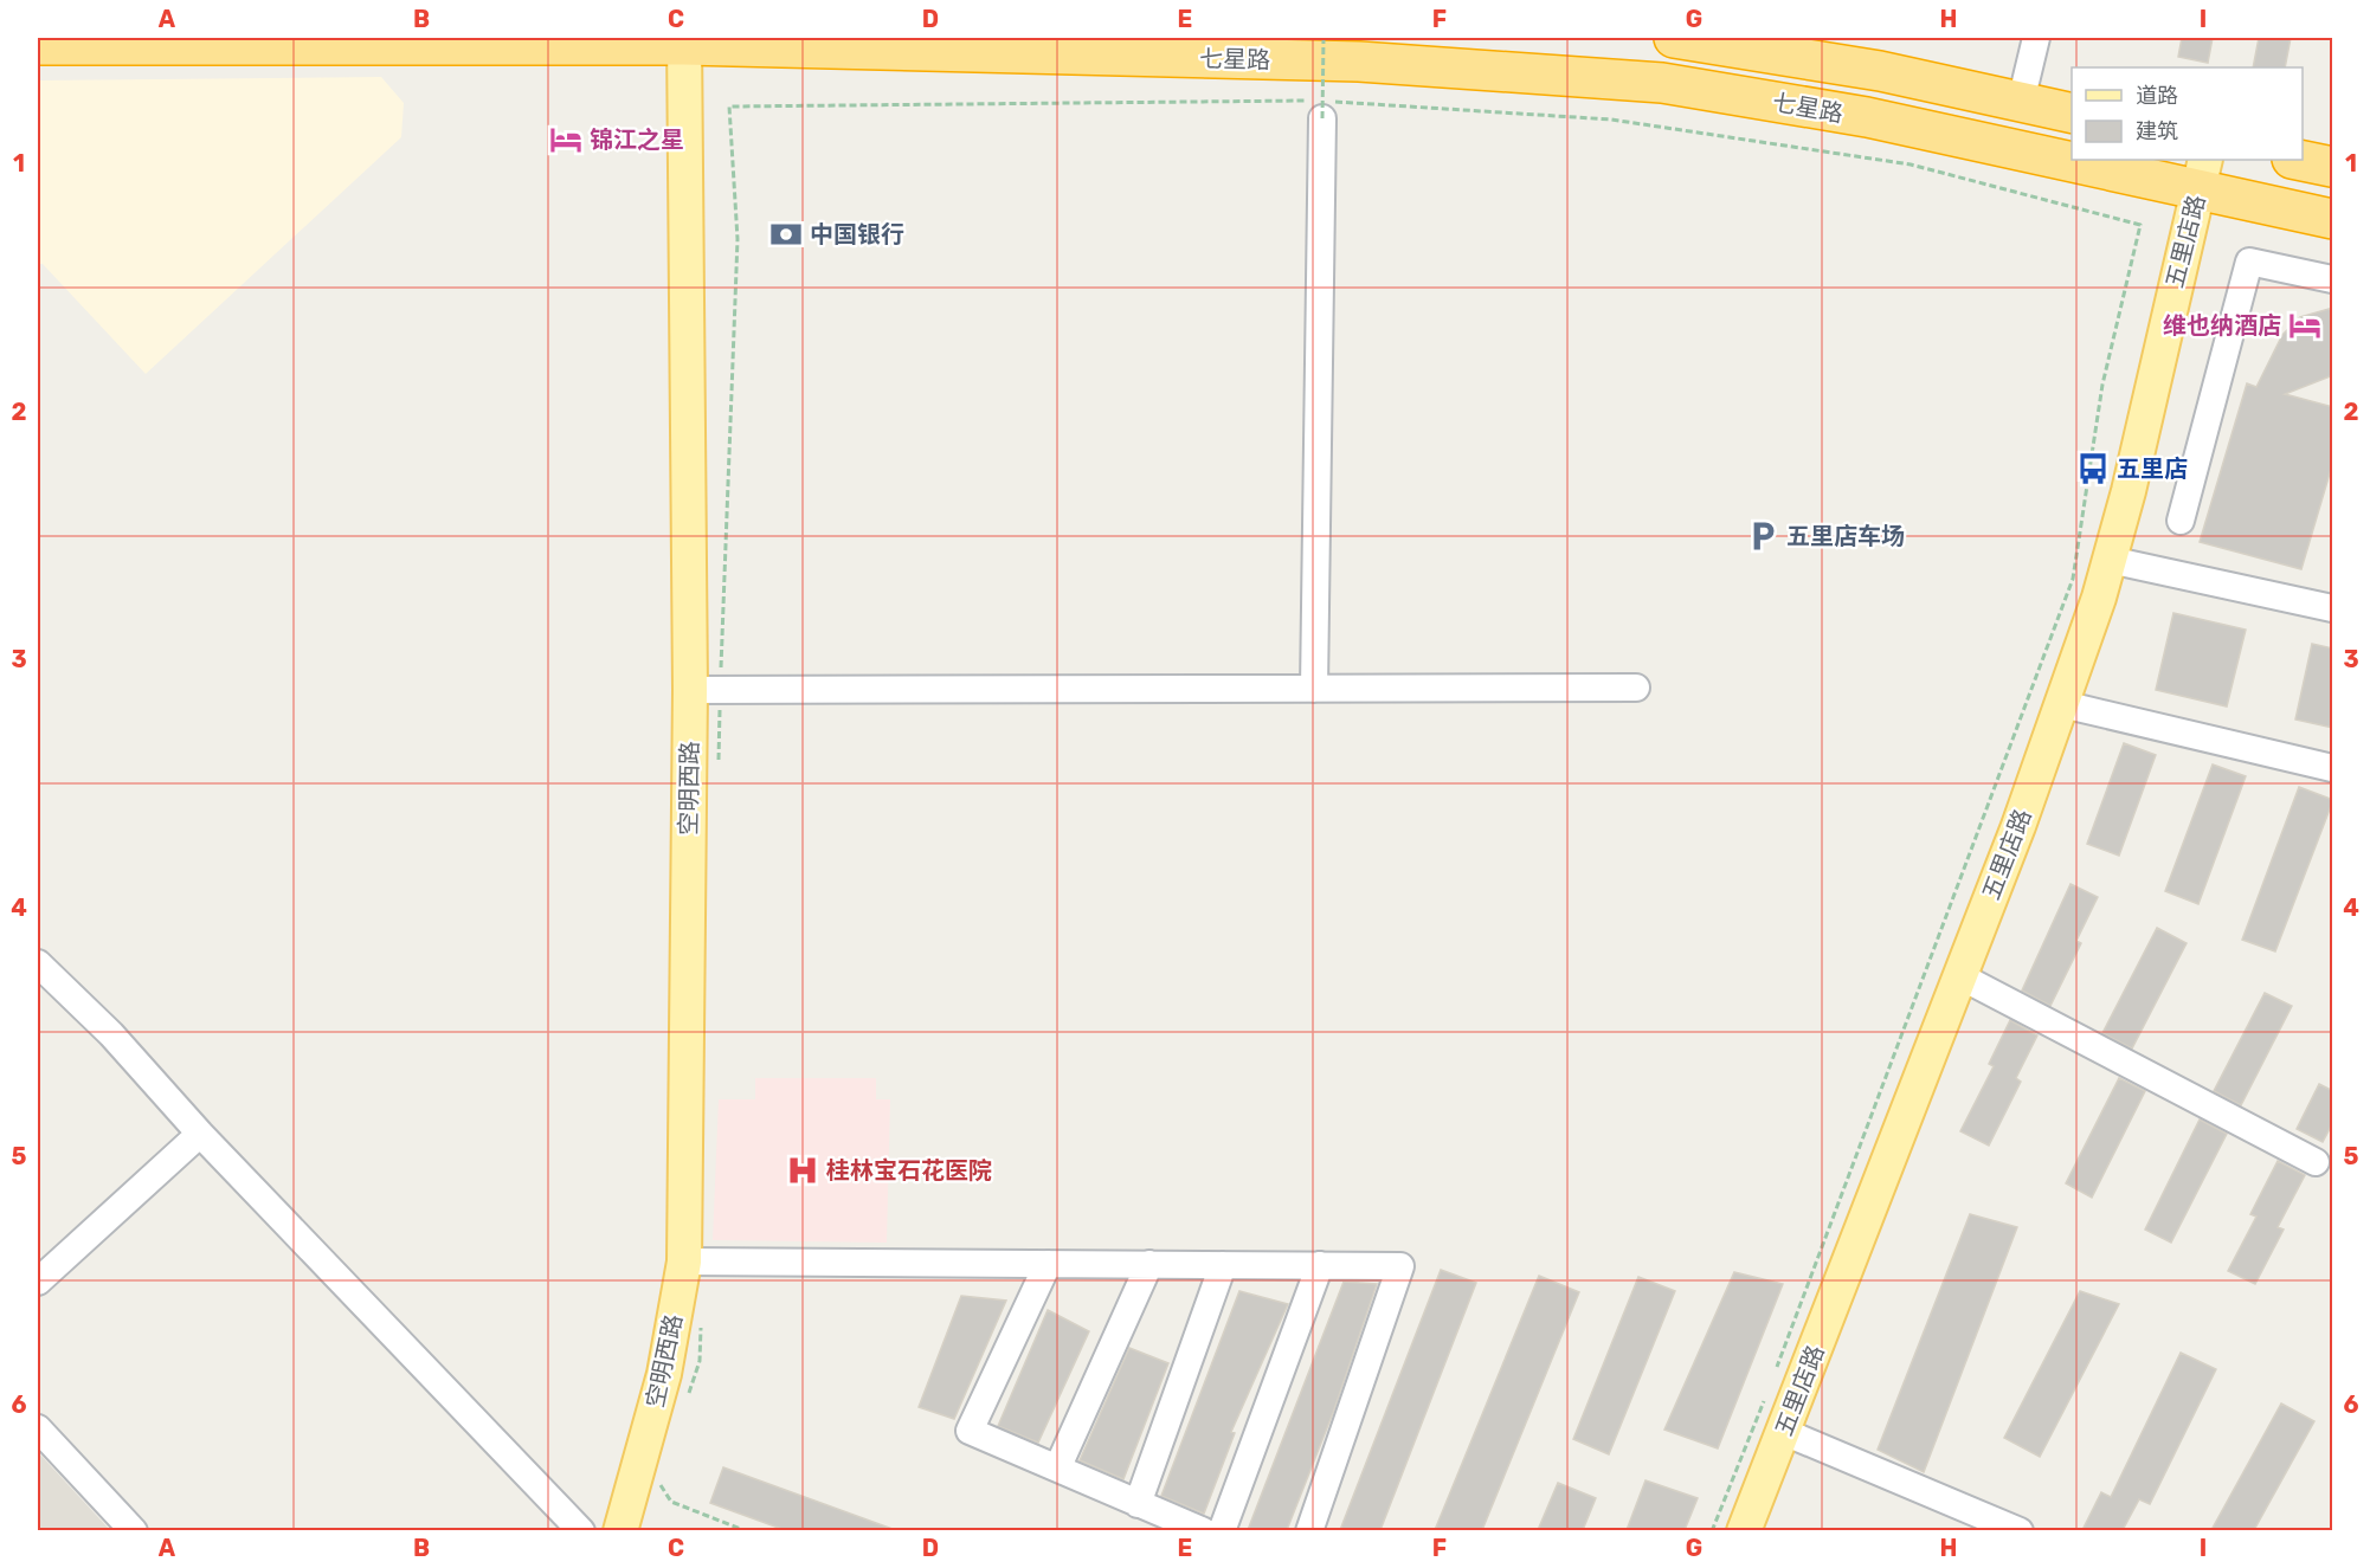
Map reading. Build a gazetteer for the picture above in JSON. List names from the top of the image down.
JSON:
{
  "streets": {
    "highway": ["七星路"],
    "main road": ["五里店路", "空明西路"]
  },
  "crossings": [
    ["七星路", "五里店路"],
    ["七星路", "空明西路"]
  ],
  "places": {
    "hotel": ["锦江之星", "维也纳酒店"],
    "bank": ["中国银行"],
    "bus stop": ["五里店"],
    "parking": ["五里店车场"],
    "hospital": ["桂林宝石花医院"]
  },
  "legend": ["道路", "建筑"],
  "grid": {
    "columns": [
      "A",
      "B",
      "C",
      "D",
      "E",
      "F",
      "G",
      "H",
      "I"
    ],
    "rows": [
      "1",
      "2",
      "3",
      "4",
      "5",
      "6"
    ]
  }
}
